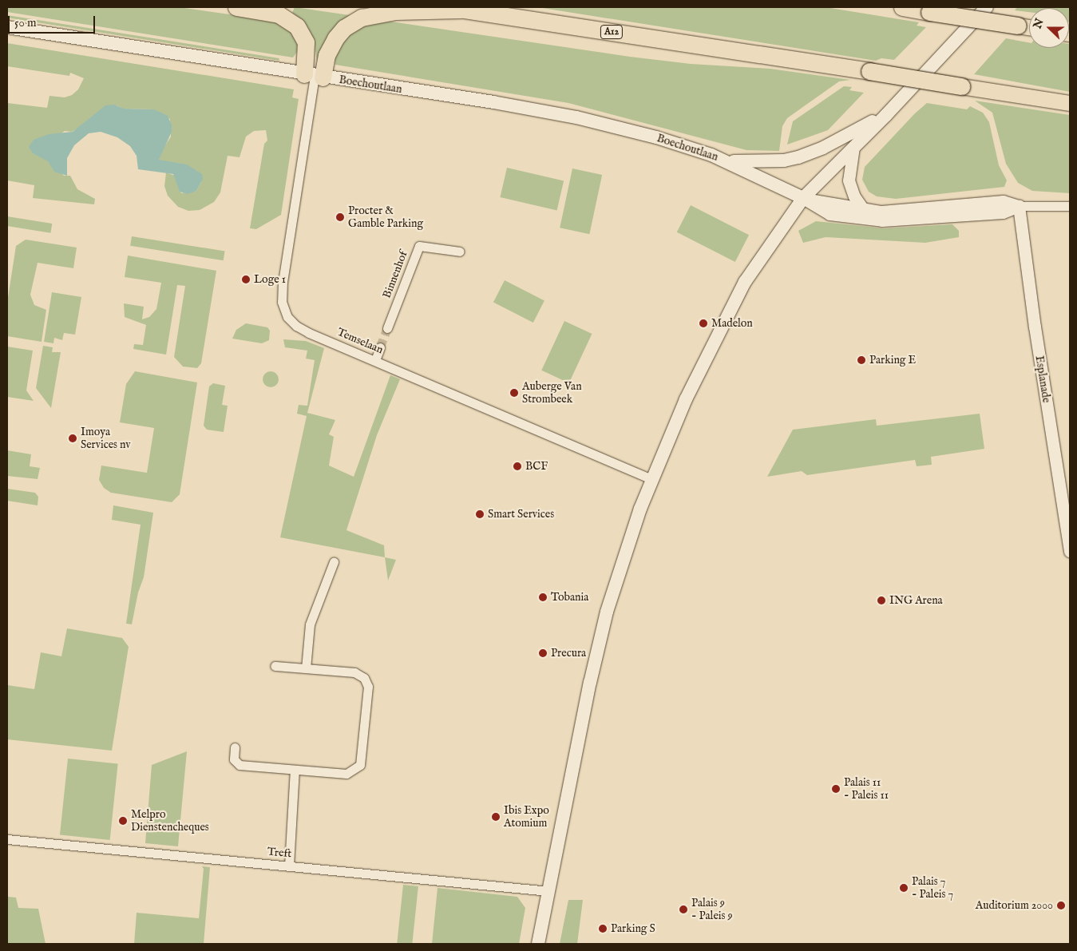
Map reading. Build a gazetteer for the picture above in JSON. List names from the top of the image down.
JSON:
{
  "streets": {
    "highway": ["A12"],
    "main road": ["Boechoutlaan"],
    "street": [
      "Binnenhof",
      "Temselaan",
      "Esplanade",
      "Treft"
    ]
  },
  "crossings": [
    ["Boechoutlaan", "Temselaan"]
  ],
  "places": [
    "Procter & Gamble Parking",
    "Loge 1",
    "Madelon",
    "Parking E",
    "Auberge Van Strombeek",
    "Imoya Services nv",
    "BCF",
    "Smart Services",
    "Tobania",
    "ING Arena",
    "Precura",
    "Palais 11 - Paleis 11",
    "Ibis Expo Atomium",
    "Melpro Dienstencheques",
    "Palais 7 - Paleis 7",
    "Auditorium 2000",
    "Palais 9 - Paleis 9",
    "Parking S"
  ],
  "scale_bar": "50 m",
  "north": "left"
}
